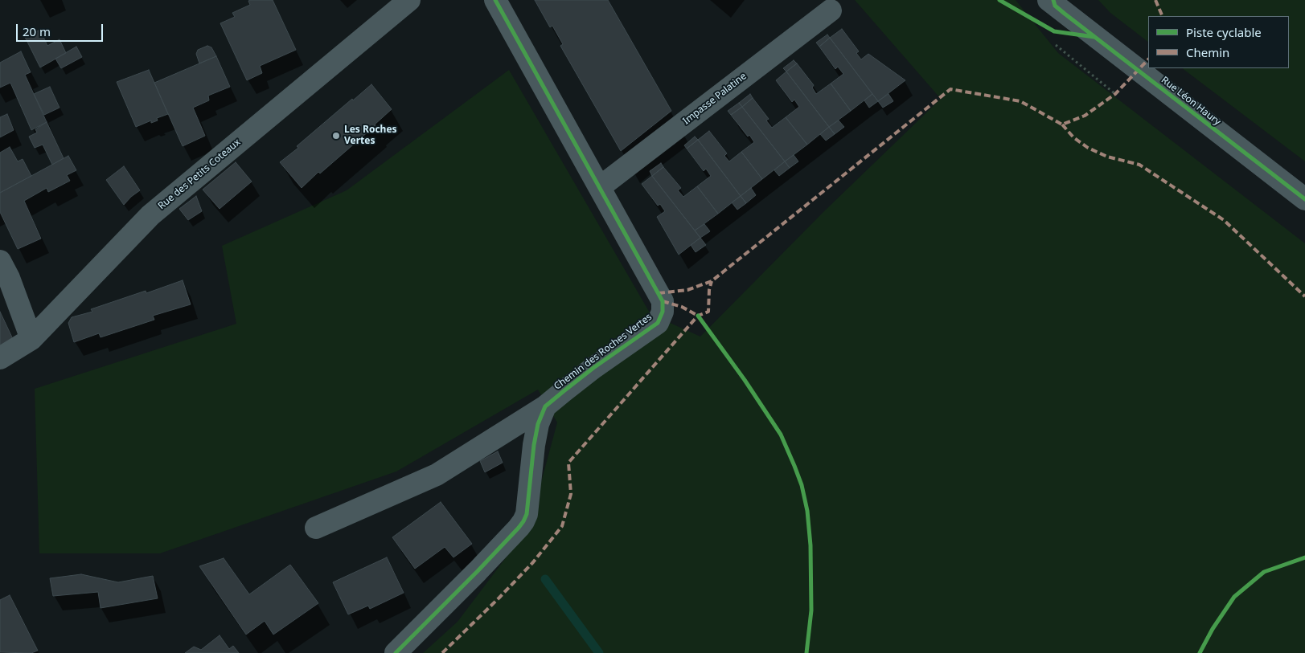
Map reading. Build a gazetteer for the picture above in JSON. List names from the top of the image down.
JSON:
{
  "streets": {
    "street": [
      "Impasse Palatine",
      "Rue Léon Haury",
      "Rue des Petits Coteaux",
      "Chemin des Roches Vertes"
    ]
  },
  "crossings": [
    ["Impasse Palatine", "Chemin des Roches Vertes"]
  ],
  "places": ["Les Roches Vertes"],
  "legend": ["Piste cyclable", "Chemin"],
  "scale_bar": "20 m"
}
